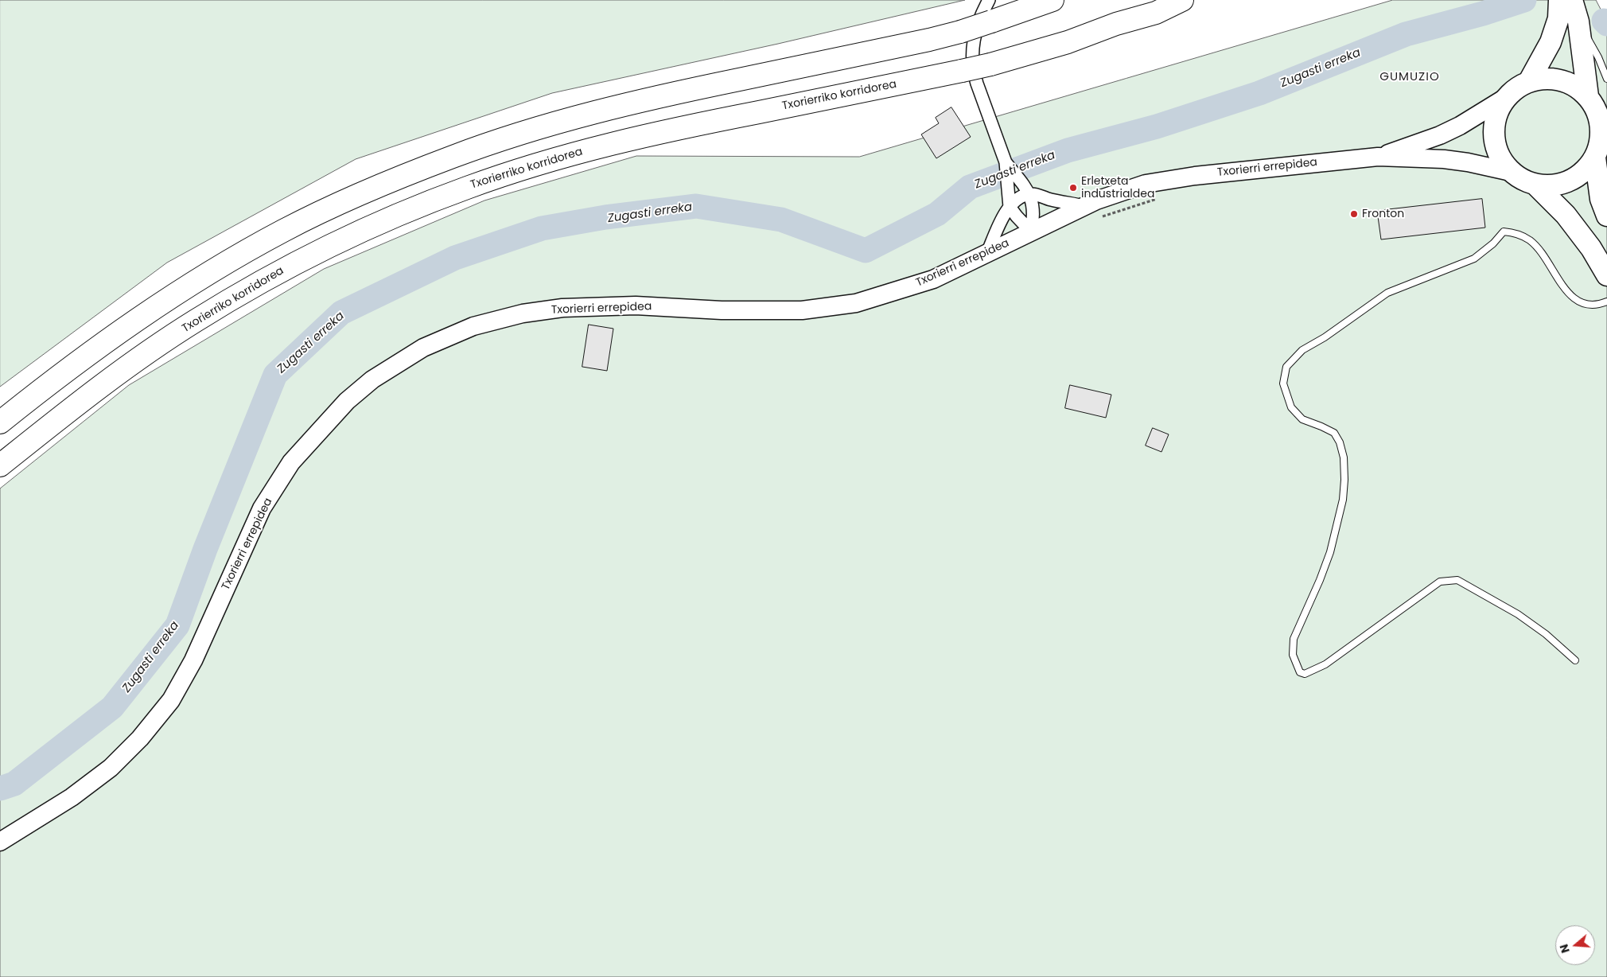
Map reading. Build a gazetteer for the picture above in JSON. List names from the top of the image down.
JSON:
{
  "streets": {
    "highway": ["Txorierriko korridorea"],
    "main road": ["Txorierri errepidea"]
  },
  "districts": ["GUMUZIO"],
  "water": ["Zugasti erreka"],
  "places": ["Erletxeta industrialdea", "Fronton"],
  "north": "left"
}
